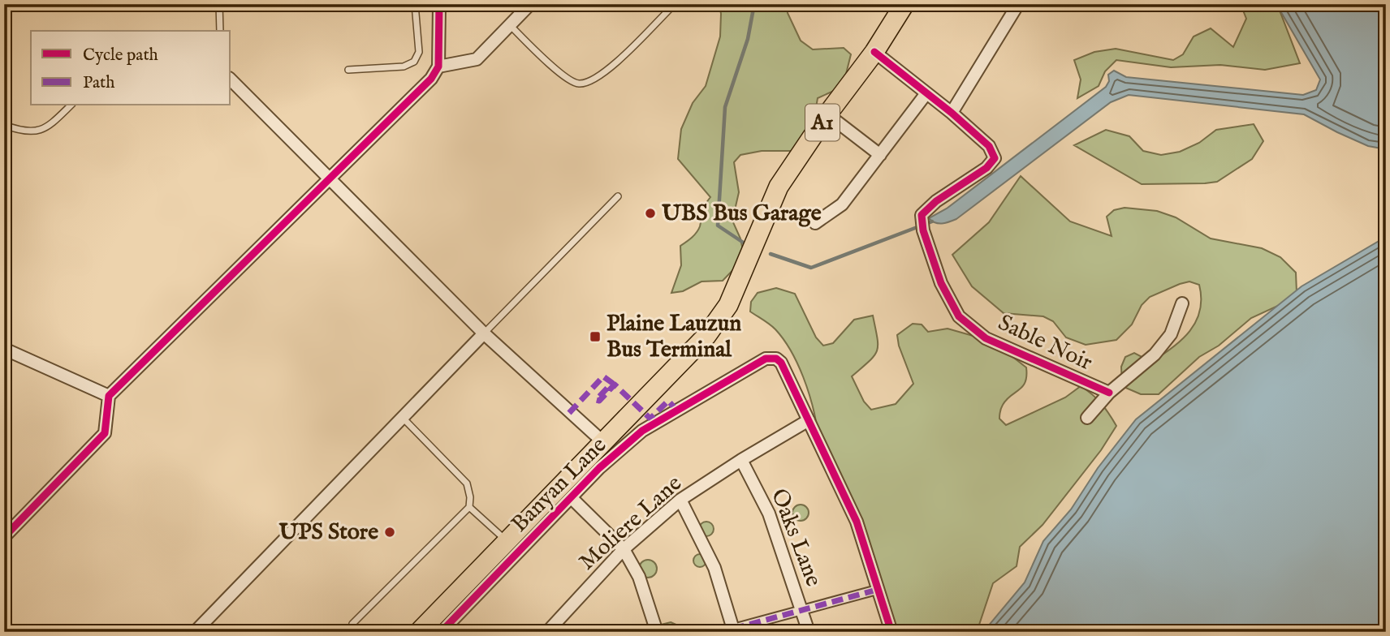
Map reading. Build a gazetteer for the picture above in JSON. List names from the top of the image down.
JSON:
{
  "streets": {
    "main road": ["A1"],
    "street": [
      "Sable Noir",
      "Banyan Lane",
      "Moliere Lane",
      "Oaks Lane"
    ]
  },
  "crossings": [
    ["A1", "Sable Noir"],
    ["A1", "Banyan Lane"],
    ["Banyan Lane", "Moliere Lane"],
    ["Moliere Lane", "Oaks Lane"]
  ],
  "places": {
    "other": ["UBS Bus Garage", "UPS Store"],
    "transit": ["Plaine Lauzun Bus Terminal"]
  },
  "legend": ["Cycle path", "Path"]
}
